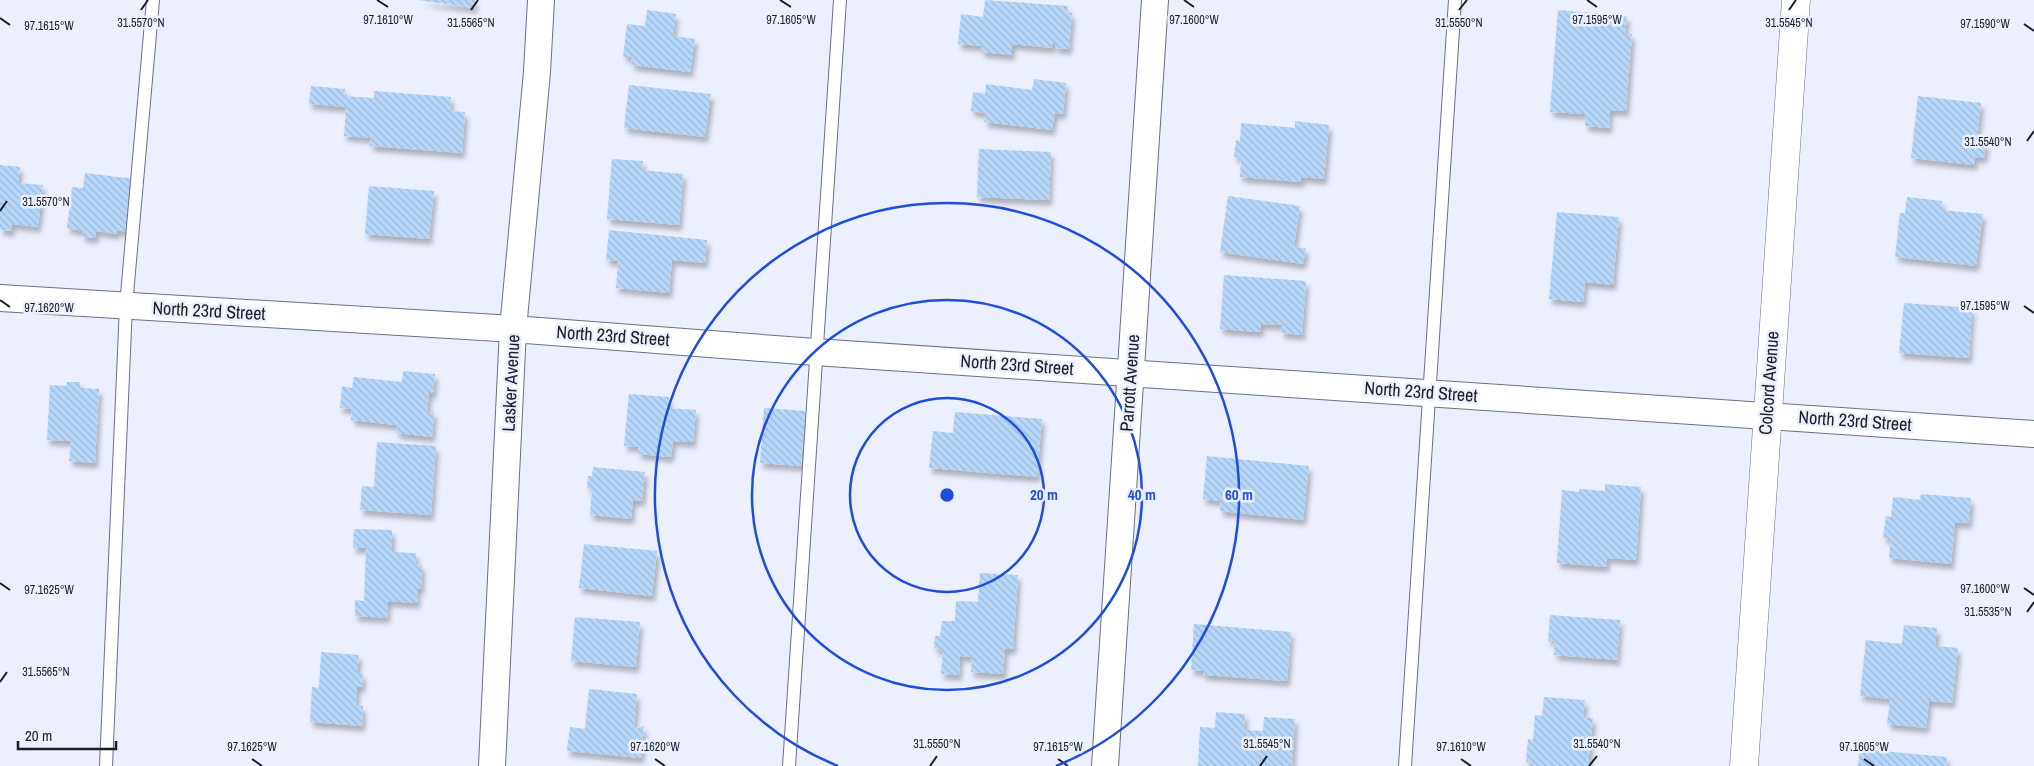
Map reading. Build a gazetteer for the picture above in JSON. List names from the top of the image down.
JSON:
{
  "streets": {
    "street": [
      "North 23rd Street",
      "Lasker Avenue",
      "Parrott Avenue",
      "Colcord Avenue"
    ]
  },
  "crossings": [
    ["North 23rd Street", "Lasker Avenue"],
    ["North 23rd Street", "Parrott Avenue"],
    ["North 23rd Street", "Colcord Avenue"]
  ],
  "scale_bar": "20 m",
  "coordinates": [
    "97.1605°W",
    "97.1600°W",
    "97.1610°W",
    "97.1595°W",
    "31.5570°N",
    "31.5565°N",
    "31.5550°N",
    "31.5545°N",
    "97.1590°W",
    "97.1615°W",
    "31.5540°N",
    "97.1620°W",
    "97.1625°W",
    "31.5535°N"
  ],
  "rings": ["20 m", "40 m", "60 m"]
}
